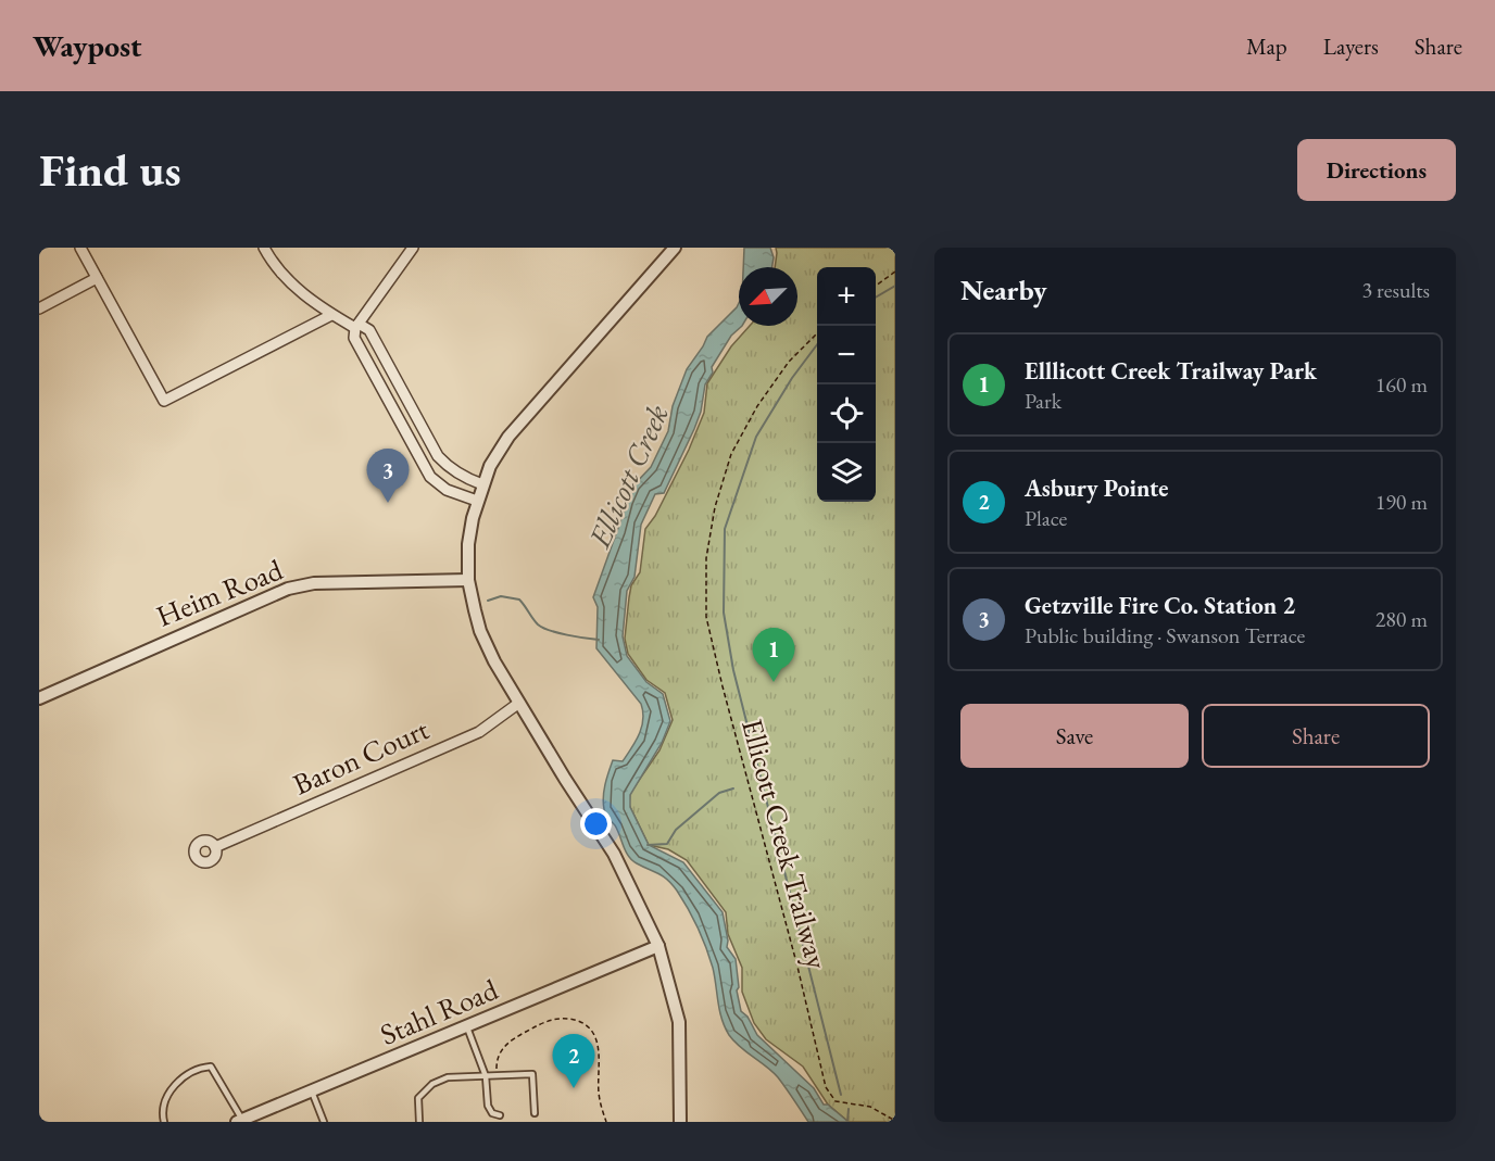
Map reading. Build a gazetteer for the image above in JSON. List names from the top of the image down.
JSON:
{
  "streets": {
    "street": ["Heim Road", "Baron Court", "Stahl Road"],
    "path": ["Ellicott Creek Trailway"]
  },
  "water": ["Ellicott Creek"],
  "north": "bottom left",
  "page": {
    "header": "Waypost",
    "nav": ["Map", "Layers", "Share"],
    "buttons": [
      "Directions",
      ["Save", "Share"]
    ],
    "title": "Find us",
    "heading": ["Nearby", "3 results"],
    "map_buttons": ["+", "−"],
    "list": [
      {
        "mark": "1",
        "name": "Elllicott Creek Trailway Park",
        "note": "Park",
        "value": "160 m"
      },
      {
        "mark": "2",
        "name": "Asbury Pointe",
        "note": "Place",
        "value": "190 m"
      },
      {
        "mark": "3",
        "name": "Getzville Fire Co. Station 2",
        "note": "Public building · Swanson Terrace",
        "value": "280 m"
      }
    ],
    "pins": ["3", "1", "2"]
  }
}
